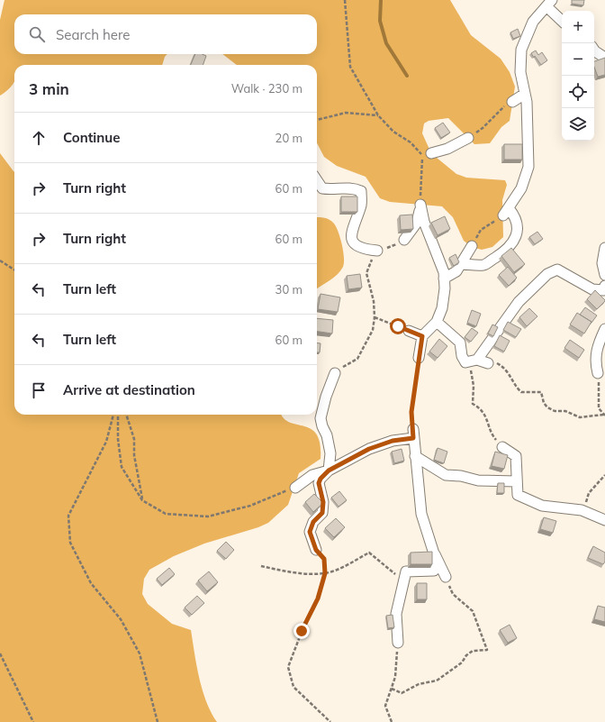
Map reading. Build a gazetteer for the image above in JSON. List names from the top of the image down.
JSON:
{
  "page": {
    "map_buttons": ["+", "−"],
    "search": "Search here",
    "heading": ["3 min", "Walk · 230 m"],
    "list": [
      ["Continue", "20 m"],
      ["Turn right", "60 m"],
      ["Turn right", "60 m"],
      ["Turn left", "30 m"],
      ["Turn left", "60 m"],
      "Arrive at destination"
    ]
  }
}
